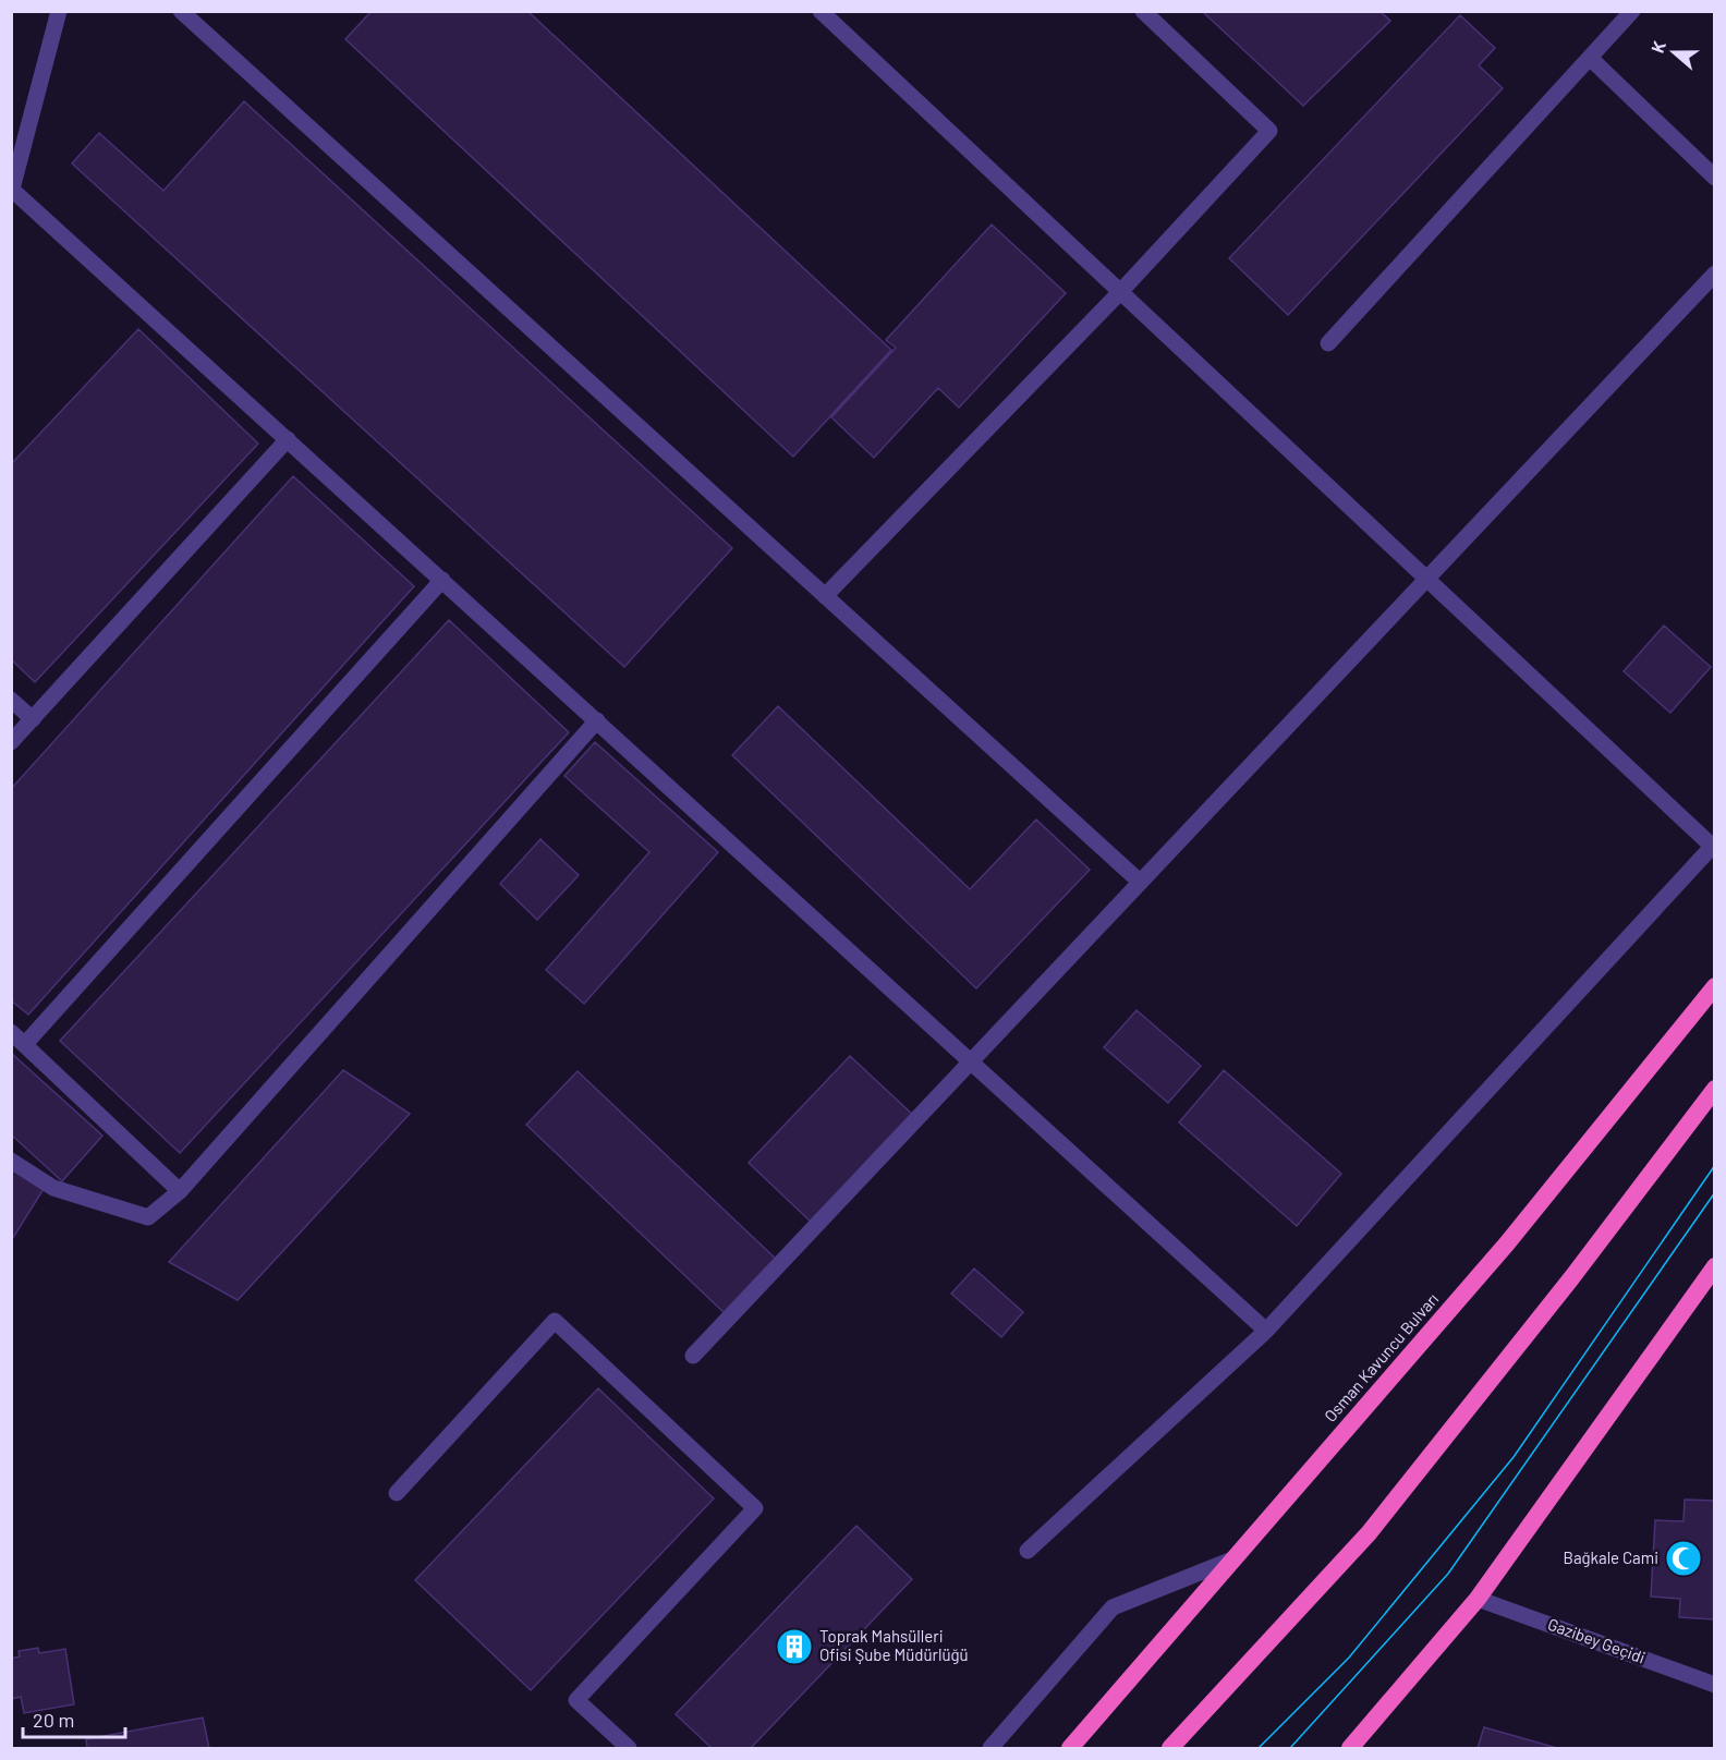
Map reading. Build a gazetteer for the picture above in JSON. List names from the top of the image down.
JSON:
{
  "streets": {
    "highway": ["Osman Kavuncu Bulvarı"],
    "street": ["Gazibey Geçidi"]
  },
  "places": {
    "mosque": ["Bağkale Cami"],
    "building": ["Toprak Mahsülleri Ofisi Şube Müdürlüğü"]
  },
  "scale_bar": "20 m",
  "north": "left"
}
